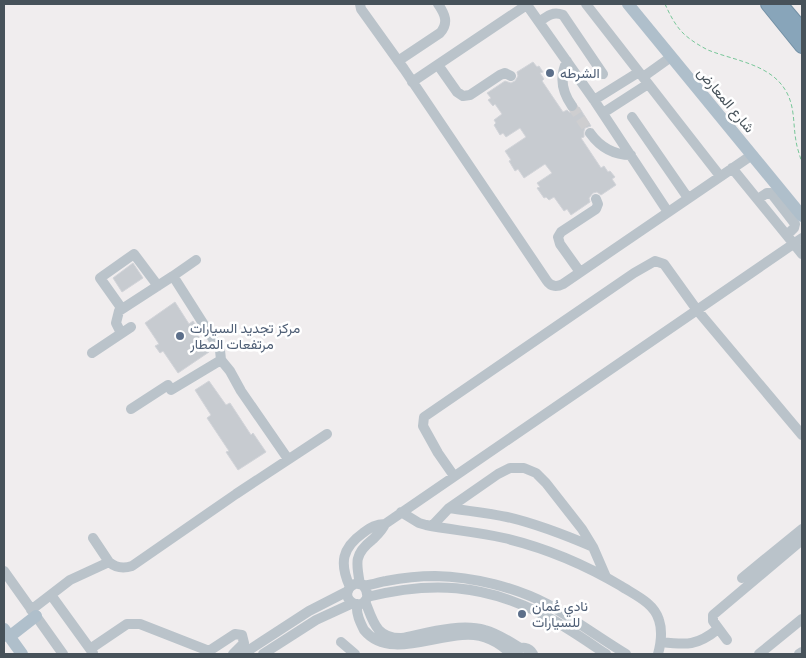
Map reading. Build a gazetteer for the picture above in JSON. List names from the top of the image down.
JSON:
{
  "streets": {
    "main road": ["شارع المعارض"]
  },
  "places": ["الشرطه", "مركز تجديد السيارات مرتفعات المطار", "نادي عُمان للسيارات"]
}
